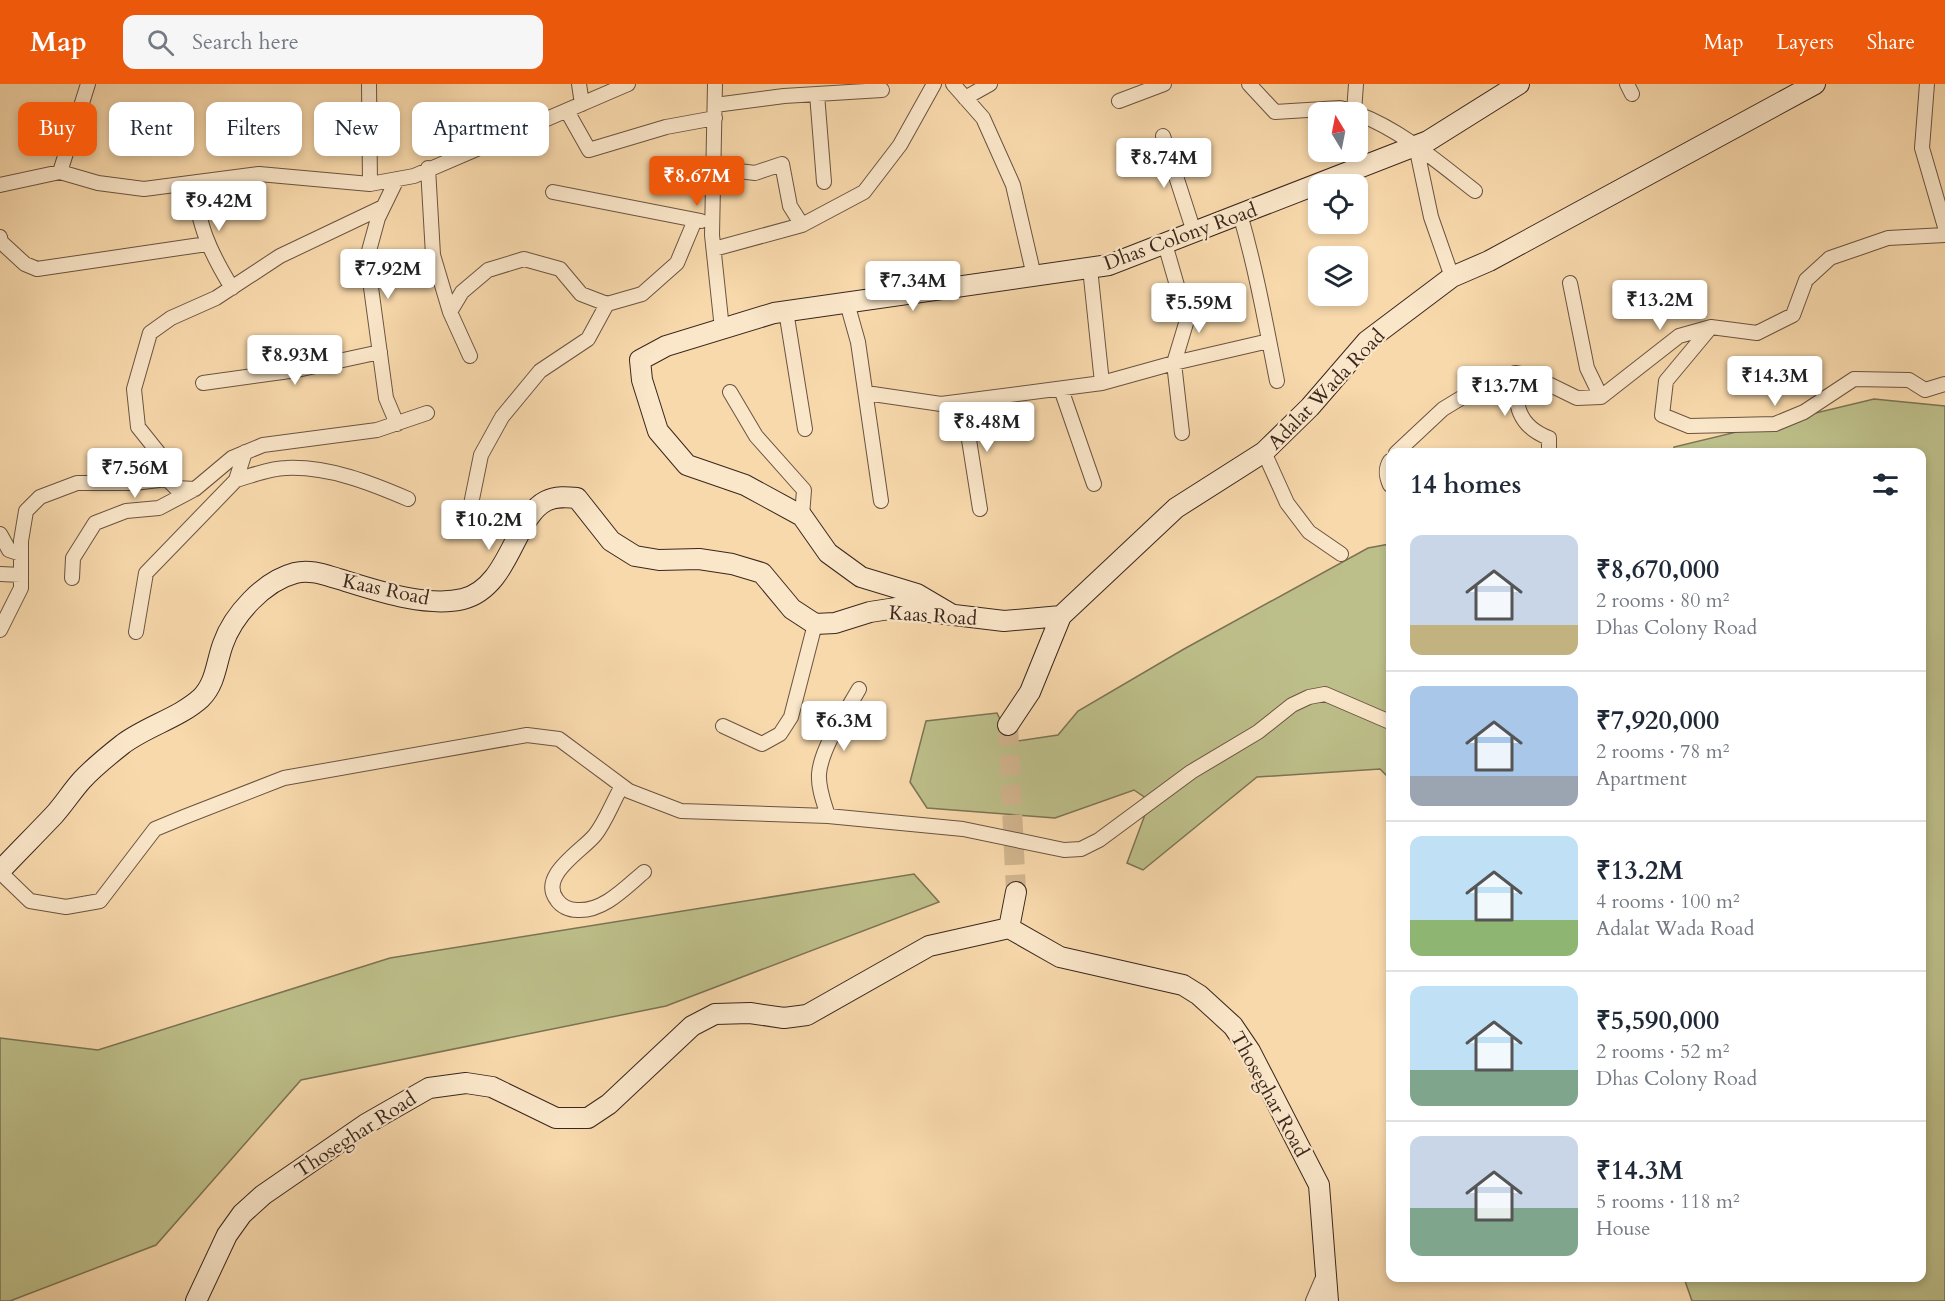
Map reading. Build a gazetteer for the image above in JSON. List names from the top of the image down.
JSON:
{
  "streets": {
    "main road": [
      "Dhas Colony Road",
      "Adalat Wada Road",
      "Kaas Road",
      "Thoseghar Road"
    ]
  },
  "crossings": [
    ["Dhas Colony Road", "Kaas Road"],
    ["Adalat Wada Road", "Kaas Road"]
  ],
  "north": "top",
  "page": {
    "header": "Map",
    "search": "Search here",
    "nav": ["Map", "Layers", "Share"],
    "chip": [
      "Buy",
      "Rent",
      "Filters",
      "New",
      "Apartment"
    ],
    "price": [
      "₹8.74M",
      "₹8.67M",
      "₹9.42M",
      "₹7.92M",
      "₹7.34M",
      "₹13.2M",
      "₹5.59M",
      "₹8.93M",
      "₹14.3M",
      "₹13.7M",
      "₹8.48M",
      "₹7.56M",
      "₹10.2M",
      "₹6.3M"
    ],
    "heading": "14 homes",
    "list": [
      {
        "name": "₹8,670,000",
        "note": "2 rooms · 80 m² · Dhas Colony Road"
      },
      {
        "name": "₹7,920,000",
        "note": "2 rooms · 78 m² · Apartment"
      },
      {
        "name": "₹13.2M",
        "note": "4 rooms · 100 m² · Adalat Wada Road"
      },
      {
        "name": "₹5,590,000",
        "note": "2 rooms · 52 m² · Dhas Colony Road"
      },
      {
        "name": "₹14.3M",
        "note": "5 rooms · 118 m² · House"
      }
    ]
  }
}
